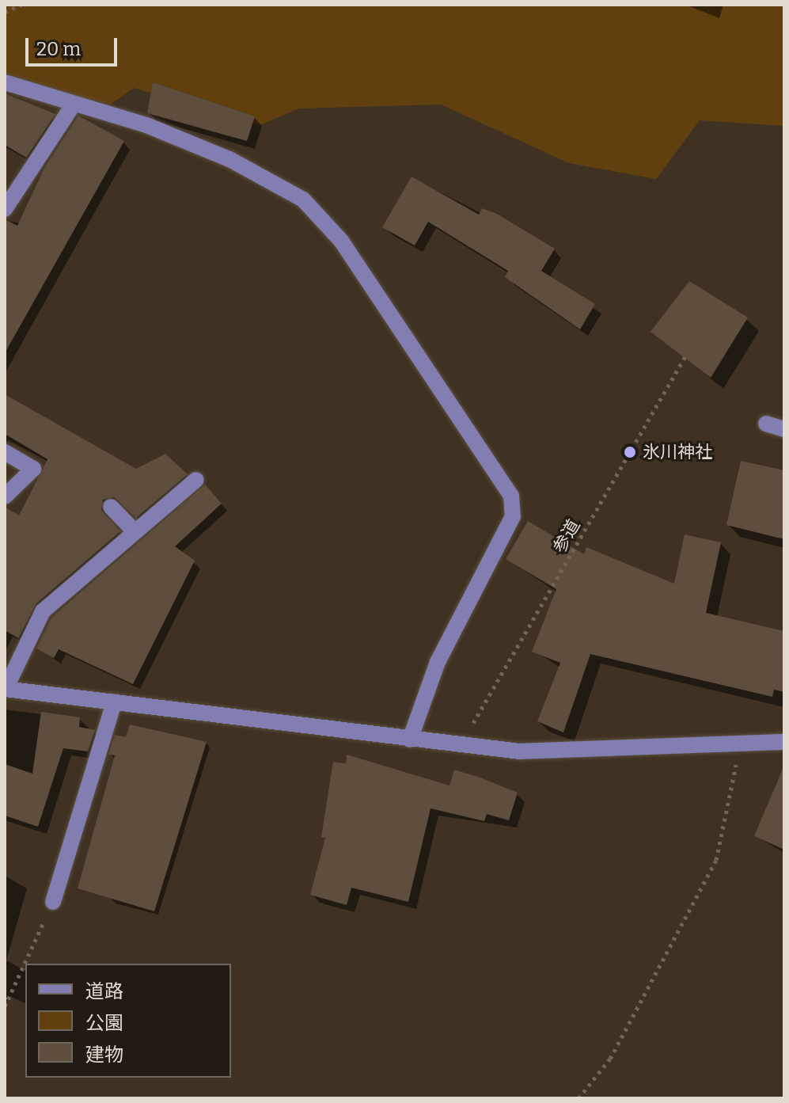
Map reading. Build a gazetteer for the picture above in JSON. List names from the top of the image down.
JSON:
{
  "streets": {
    "path": ["参道"]
  },
  "places": ["氷川神社"],
  "legend": ["道路", "公園", "建物"],
  "scale_bar": "20 m"
}
